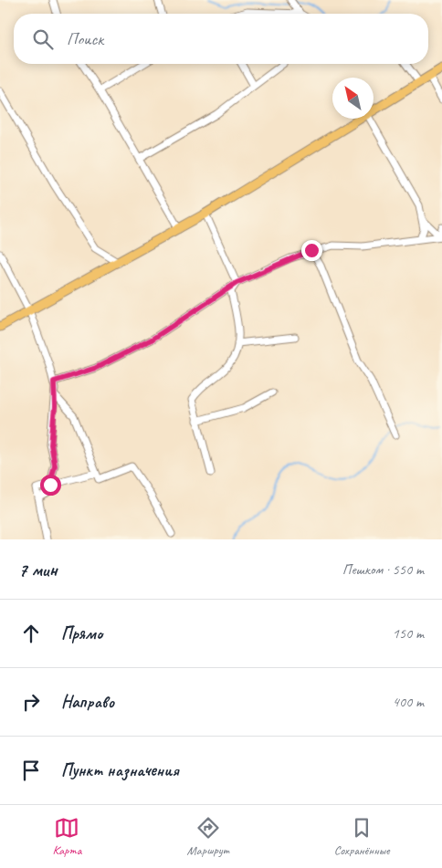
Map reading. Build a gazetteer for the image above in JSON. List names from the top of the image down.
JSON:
{
  "north": "top left",
  "page": {
    "search": "Поиск",
    "heading": ["7 мин", "Пешком · 550 m"],
    "list": [
      ["Прямо", "150 m"],
      ["Направо", "400 m"],
      "Пункт назначения"
    ],
    "nav": ["Карта", "Маршрут", "Сохранённые"]
  }
}
